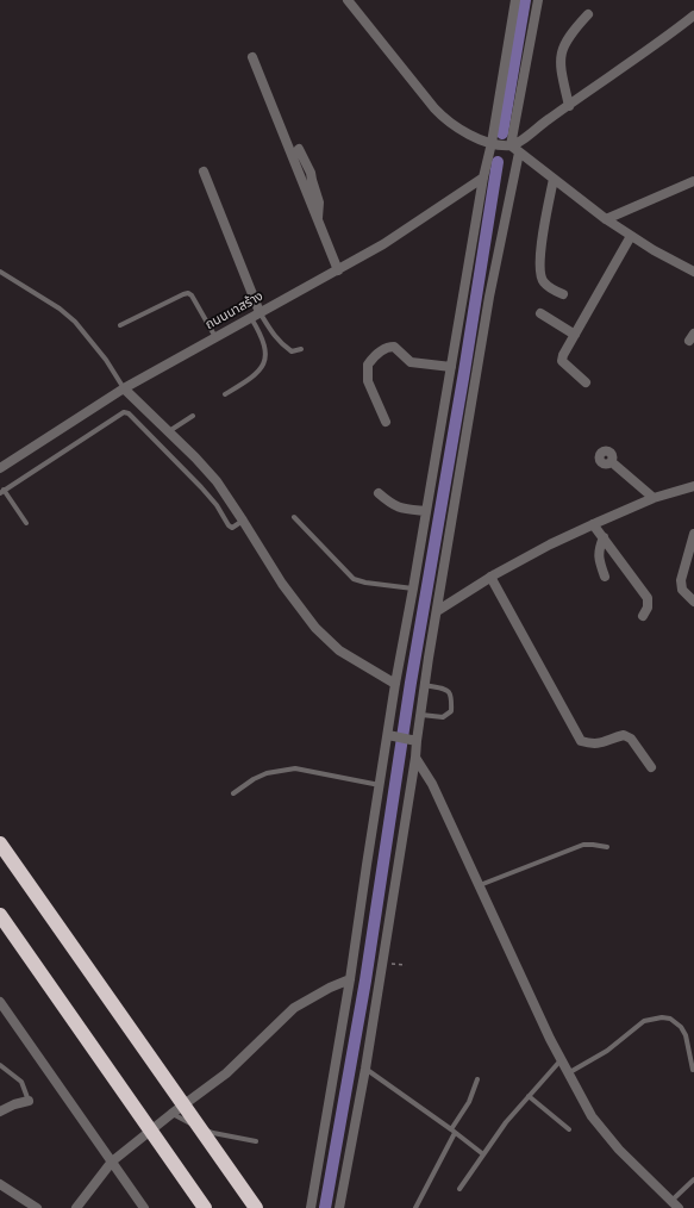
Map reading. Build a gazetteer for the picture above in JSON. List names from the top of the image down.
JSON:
{
  "streets": {
    "street": ["ถนนนาสร้าง"]
  }
}
